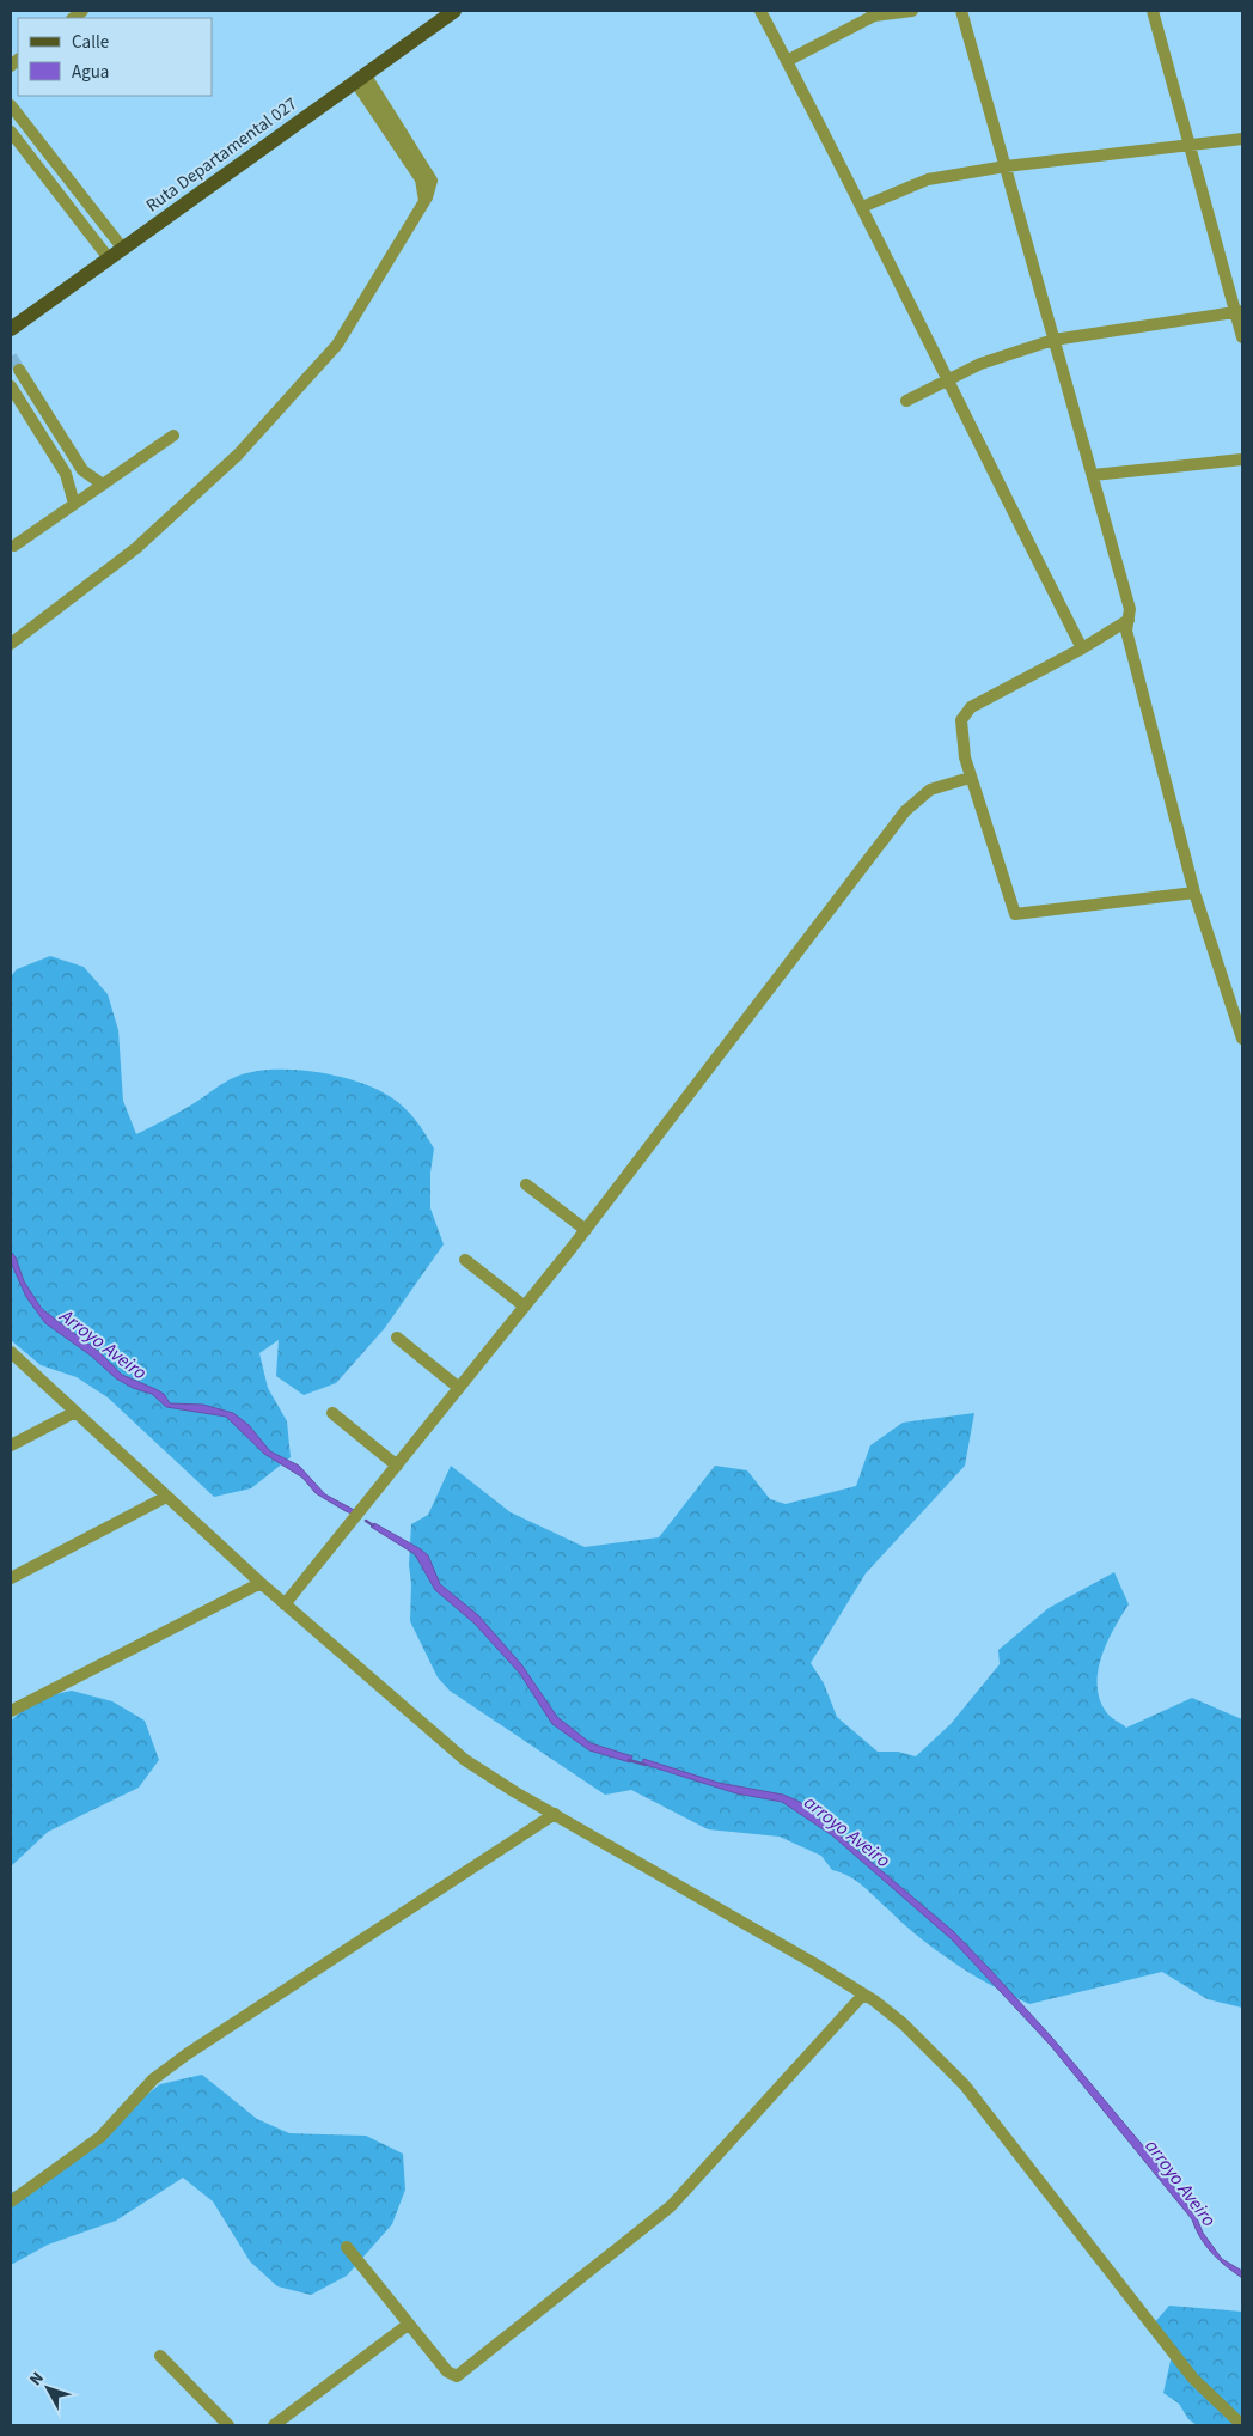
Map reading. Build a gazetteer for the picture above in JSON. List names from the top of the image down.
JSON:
{
  "streets": {
    "main road": ["Ruta Departamental 027"]
  },
  "water": ["Arroyo Aveiro", "arroyo Aveiro"],
  "legend": ["Calle", "Agua"],
  "north": "top left"
}
